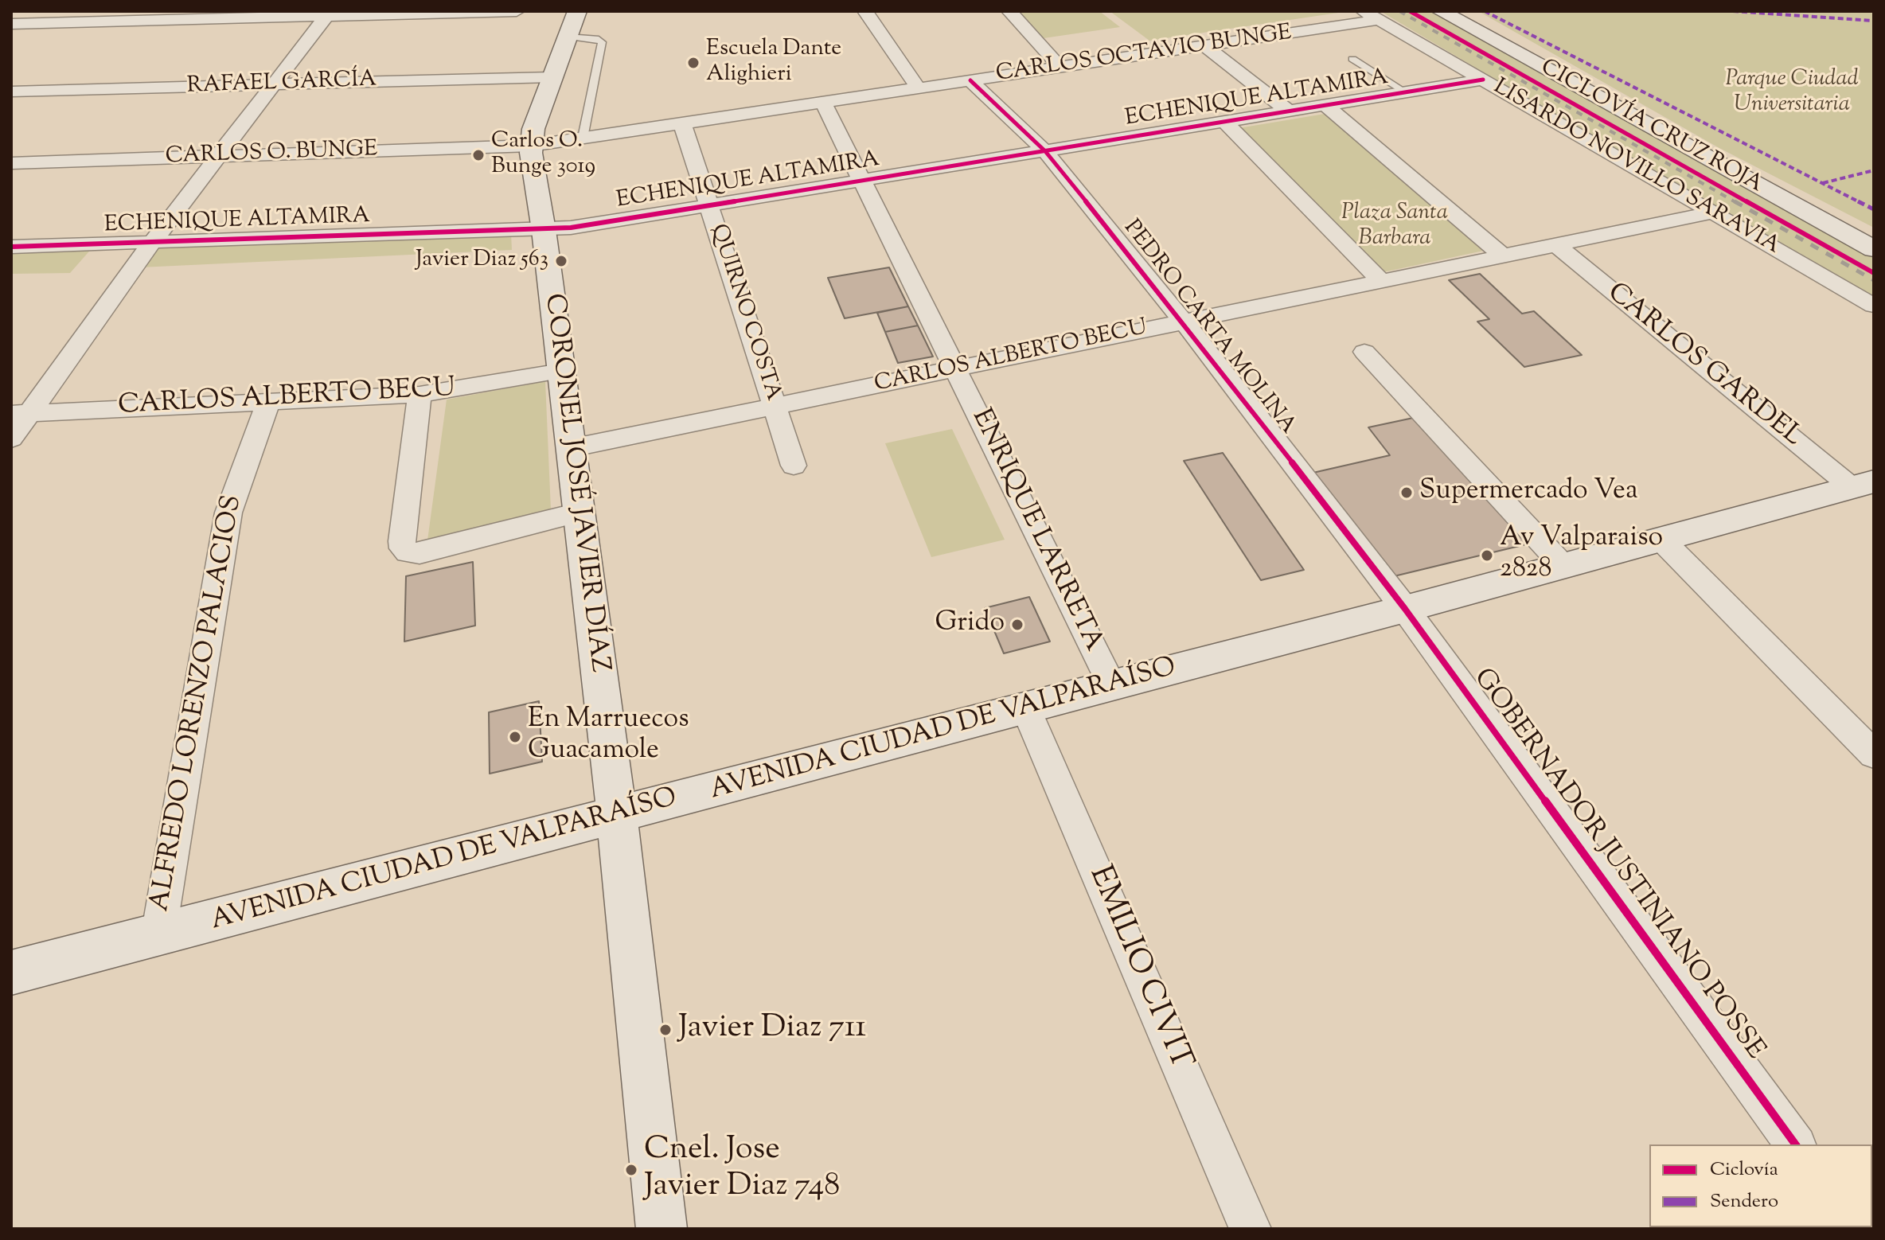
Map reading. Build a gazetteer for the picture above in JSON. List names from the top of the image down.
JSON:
{
  "streets": {
    "main road": ["CORONEL JOSÉ JAVIER DÍAZ", "AVENIDA CIUDAD DE VALPARAÍSO"],
    "street": [
      "CARLOS OCTAVIO BUNGE",
      "RAFAEL GARCÍA",
      "ECHENIQUE ALTAMIRA",
      "CARLOS O. BUNGE",
      "LISARDO NOVILLO SARAVIA",
      "QUIRNO COSTA",
      "PEDRO CARTA MOLINA",
      "CARLOS ALBERTO BECU",
      "CARLOS GARDEL",
      "ENRIQUE LARRETA",
      "ALFREDO LORENZO PALACIOS",
      "GOBERNADOR JUSTINIANO POSSE",
      "EMILIO CIVIT"
    ],
    "cycle path": ["CICLOVÍA CRUZ ROJA"]
  },
  "crossings": [
    ["CARLOS OCTAVIO BUNGE", "CARLOS O. BUNGE"],
    ["CARLOS OCTAVIO BUNGE", "LISARDO NOVILLO SARAVIA"],
    ["CARLOS OCTAVIO BUNGE", "QUIRNO COSTA"],
    ["CARLOS OCTAVIO BUNGE", "PEDRO CARTA MOLINA"],
    ["CARLOS OCTAVIO BUNGE", "CORONEL JOSÉ JAVIER DÍAZ"],
    ["CARLOS OCTAVIO BUNGE", "ENRIQUE LARRETA"],
    ["RAFAEL GARCÍA", "CORONEL JOSÉ JAVIER DÍAZ"],
    ["ECHENIQUE ALTAMIRA", "LISARDO NOVILLO SARAVIA"],
    ["ECHENIQUE ALTAMIRA", "QUIRNO COSTA"],
    ["ECHENIQUE ALTAMIRA", "PEDRO CARTA MOLINA"],
    ["ECHENIQUE ALTAMIRA", "CORONEL JOSÉ JAVIER DÍAZ"],
    ["ECHENIQUE ALTAMIRA", "ENRIQUE LARRETA"],
    ["CARLOS O. BUNGE", "CORONEL JOSÉ JAVIER DÍAZ"],
    ["LISARDO NOVILLO SARAVIA", "CARLOS ALBERTO BECU"],
    ["QUIRNO COSTA", "CARLOS ALBERTO BECU"],
    ["PEDRO CARTA MOLINA", "CARLOS ALBERTO BECU"],
    ["PEDRO CARTA MOLINA", "AVENIDA CIUDAD DE VALPARAÍSO"],
    ["PEDRO CARTA MOLINA", "GOBERNADOR JUSTINIANO POSSE"],
    ["CARLOS ALBERTO BECU", "CARLOS GARDEL"],
    ["CARLOS ALBERTO BECU", "CORONEL JOSÉ JAVIER DÍAZ"],
    ["CARLOS ALBERTO BECU", "ENRIQUE LARRETA"],
    ["CARLOS ALBERTO BECU", "ALFREDO LORENZO PALACIOS"],
    ["CARLOS GARDEL", "AVENIDA CIUDAD DE VALPARAÍSO"],
    ["CORONEL JOSÉ JAVIER DÍAZ", "AVENIDA CIUDAD DE VALPARAÍSO"],
    ["ENRIQUE LARRETA", "AVENIDA CIUDAD DE VALPARAÍSO"],
    ["ALFREDO LORENZO PALACIOS", "AVENIDA CIUDAD DE VALPARAÍSO"],
    ["AVENIDA CIUDAD DE VALPARAÍSO", "GOBERNADOR JUSTINIANO POSSE"],
    ["AVENIDA CIUDAD DE VALPARAÍSO", "EMILIO CIVIT"]
  ],
  "parks": ["Parque Ciudad Universitaria", "Plaza Santa Barbara"],
  "places": [
    "Escuela Dante Alighieri",
    "Carlos O. Bunge 3019",
    "Javier Diaz 563",
    "Supermercado Vea",
    "Av Valparaiso 2828",
    "Grido",
    "En Marruecos Guacamole",
    "Javier Diaz 711",
    "Cnel. Jose Javier Diaz 748"
  ],
  "legend": ["Ciclovía", "Sendero"]
}
